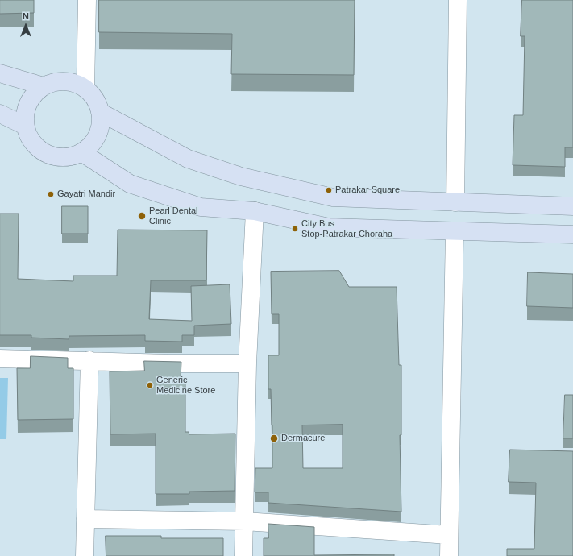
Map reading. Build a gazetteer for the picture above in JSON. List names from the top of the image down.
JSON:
{
  "places": [
    "Patrakar Square",
    "Gayatri Mandir",
    "Pearl Dental Clinic",
    "City Bus Stop-Patrakar Choraha",
    "Generic Medicine Store",
    "Dermacure"
  ],
  "north": "top"
}
